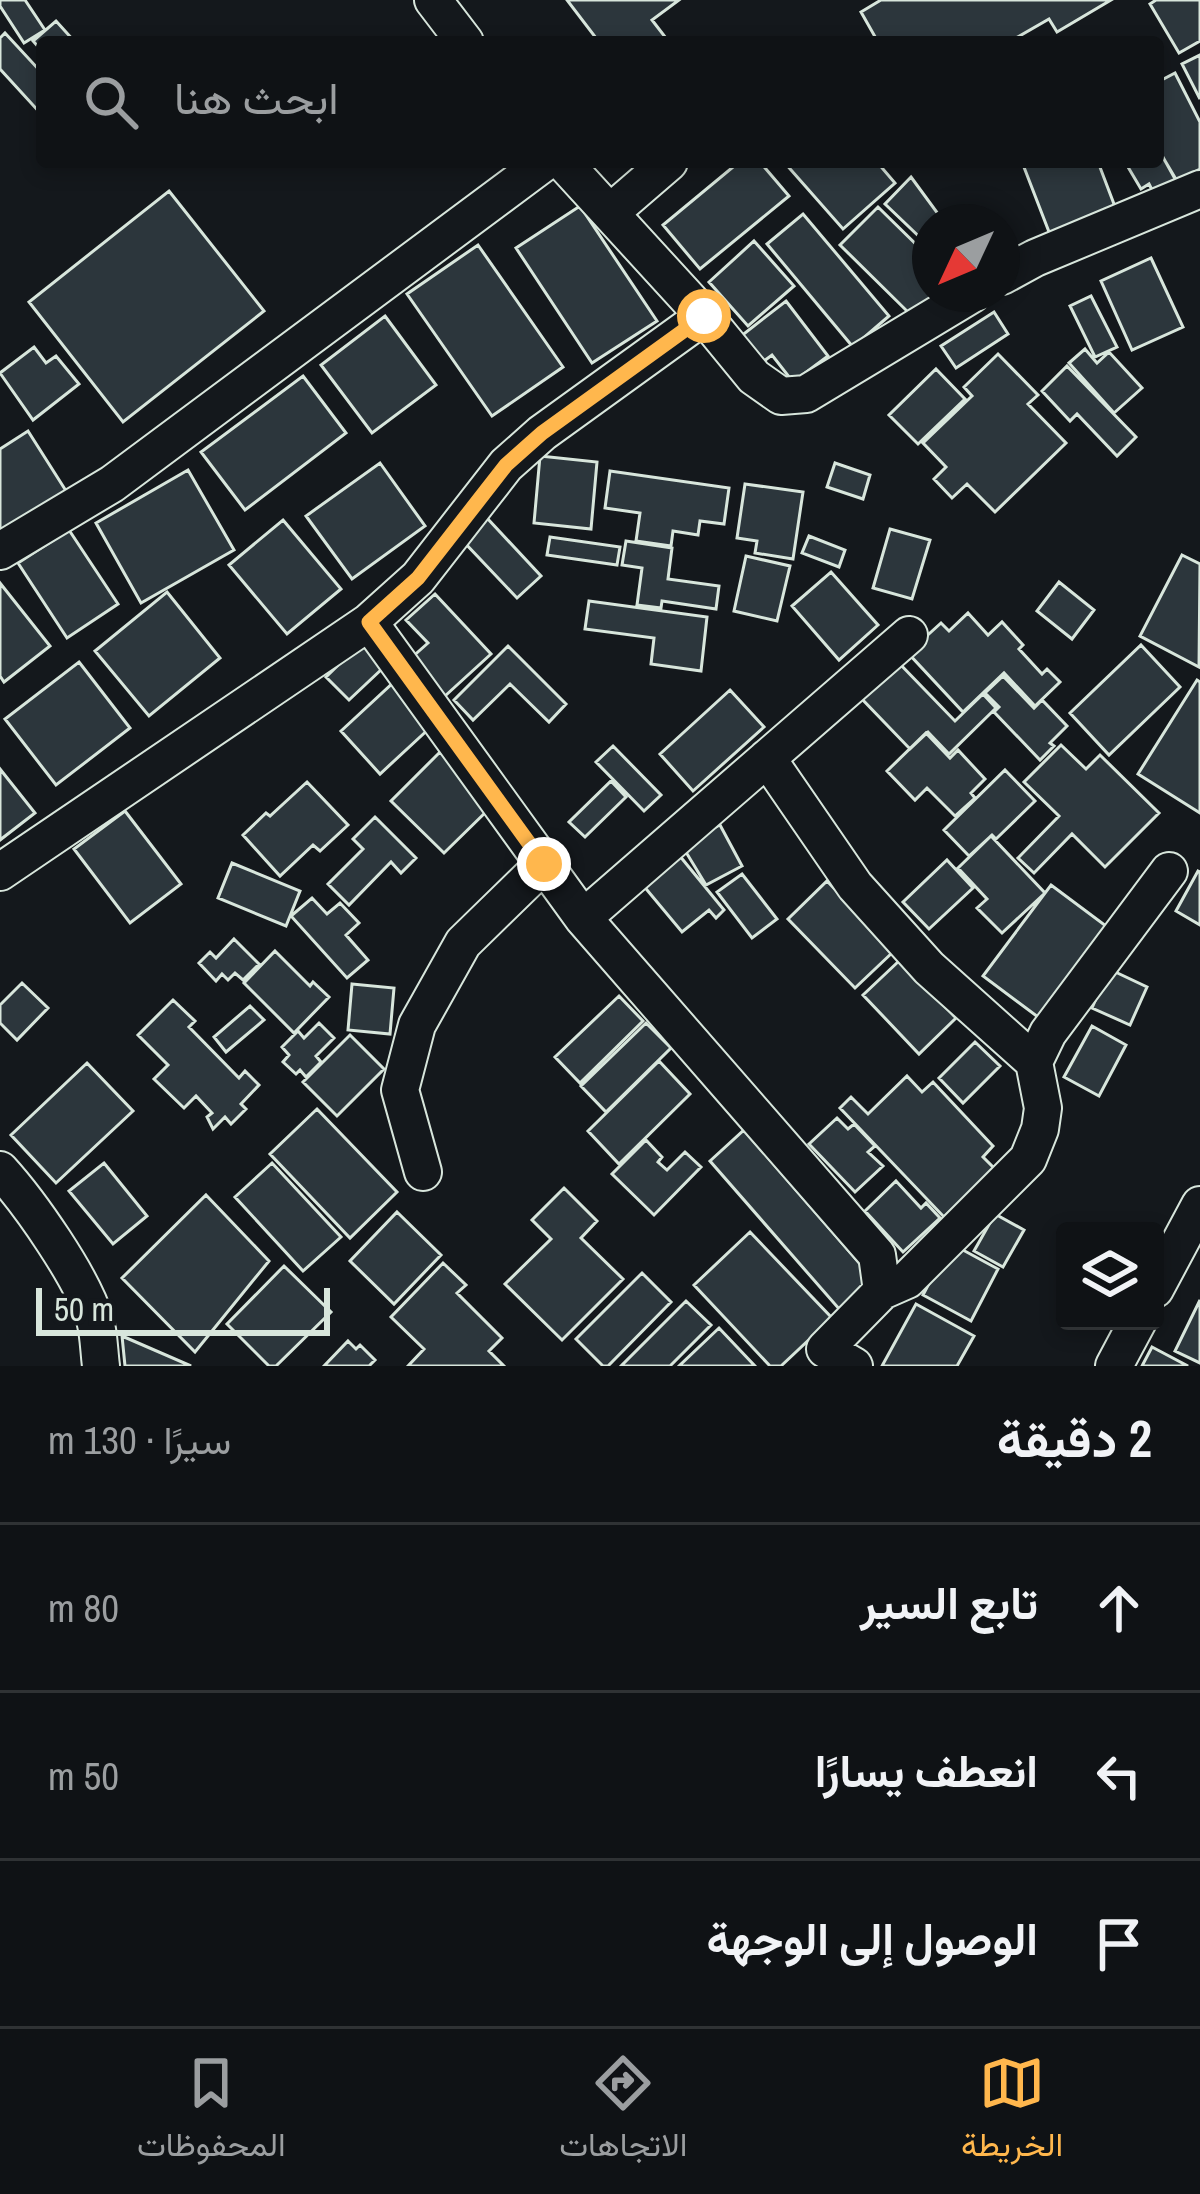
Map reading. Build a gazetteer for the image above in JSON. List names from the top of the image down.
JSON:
{
  "scale_bar": "50 m",
  "north": "bottom left",
  "page": {
    "search": "ابحث هنا",
    "scale": "50 m",
    "heading": ["2 دقيقة", "سيرًا · 130 m"],
    "list": [
      ["تابع السير", "80 m"],
      ["انعطف يسارًا", "50 m"],
      "الوصول إلى الوجهة"
    ],
    "nav": ["الخريطة", "الاتجاهات", "المحفوظات"]
  }
}
